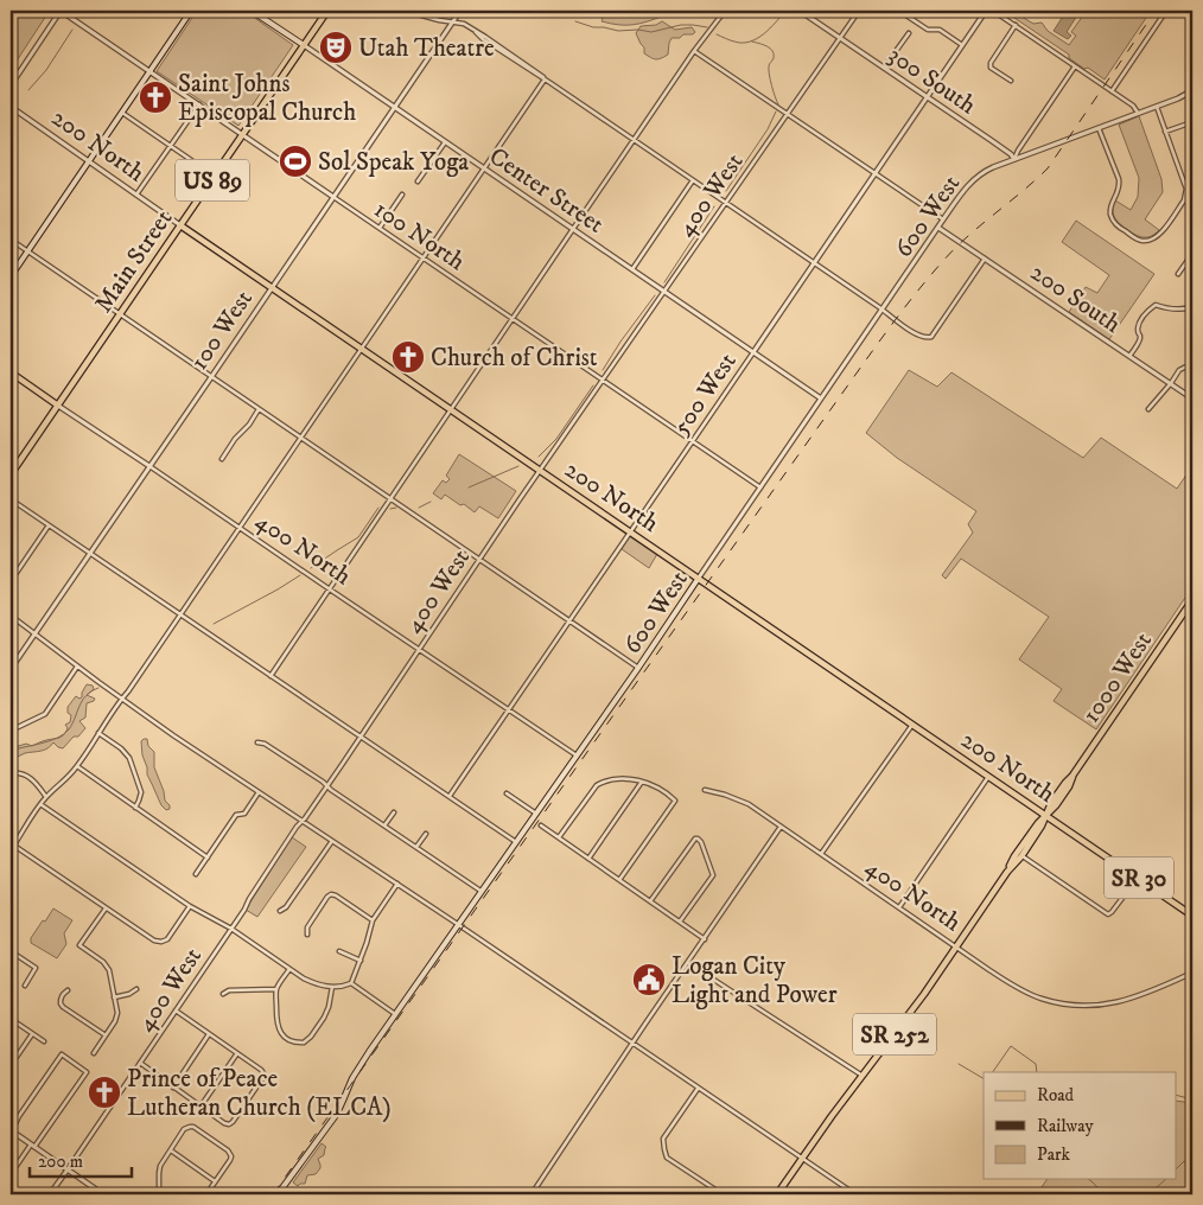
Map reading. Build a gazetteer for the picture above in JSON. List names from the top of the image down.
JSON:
{
  "streets": {
    "main road": [
      "200 North",
      "US 89",
      "Center Street",
      "600 West",
      "Main Street",
      "400 North",
      "1000 West",
      "SR 30",
      "SR 252"
    ],
    "street": [
      "300 South",
      "400 West",
      "100 North",
      "200 South",
      "100 West",
      "500 West"
    ]
  },
  "crossings": [
    ["300 South", "400 West"],
    ["300 South", "600 West"],
    ["300 South", "500 West"],
    ["200 North", "400 West"],
    ["200 North", "600 West"],
    ["200 North", "Main Street"],
    ["200 North", "100 West"],
    ["200 North", "500 West"],
    ["200 North", "1000 West"],
    ["Center Street", "400 West"],
    ["Center Street", "600 West"],
    ["Center Street", "Main Street"],
    ["Center Street", "100 West"],
    ["Center Street", "500 West"],
    ["400 West", "100 North"],
    ["400 West", "400 North"],
    ["600 West", "100 North"],
    ["600 West", "200 South"],
    ["600 West", "400 North"],
    ["100 North", "Main Street"],
    ["100 North", "100 West"],
    ["100 North", "500 West"],
    ["Main Street", "400 North"],
    ["100 West", "400 North"],
    ["500 West", "400 North"],
    ["400 North", "1000 West"]
  ],
  "places": {
    "theatre": ["Utah Theatre"],
    "church": ["Saint Johns Episcopal Church", "Church of Christ", "Prince of Peace Lutheran Church (ELCA)"],
    "sports": ["Sol Speak Yoga"],
    "public building": ["Logan City Light and Power"]
  },
  "legend": ["Road", "Railway", "Park"],
  "scale_bar": "200 m"
}
